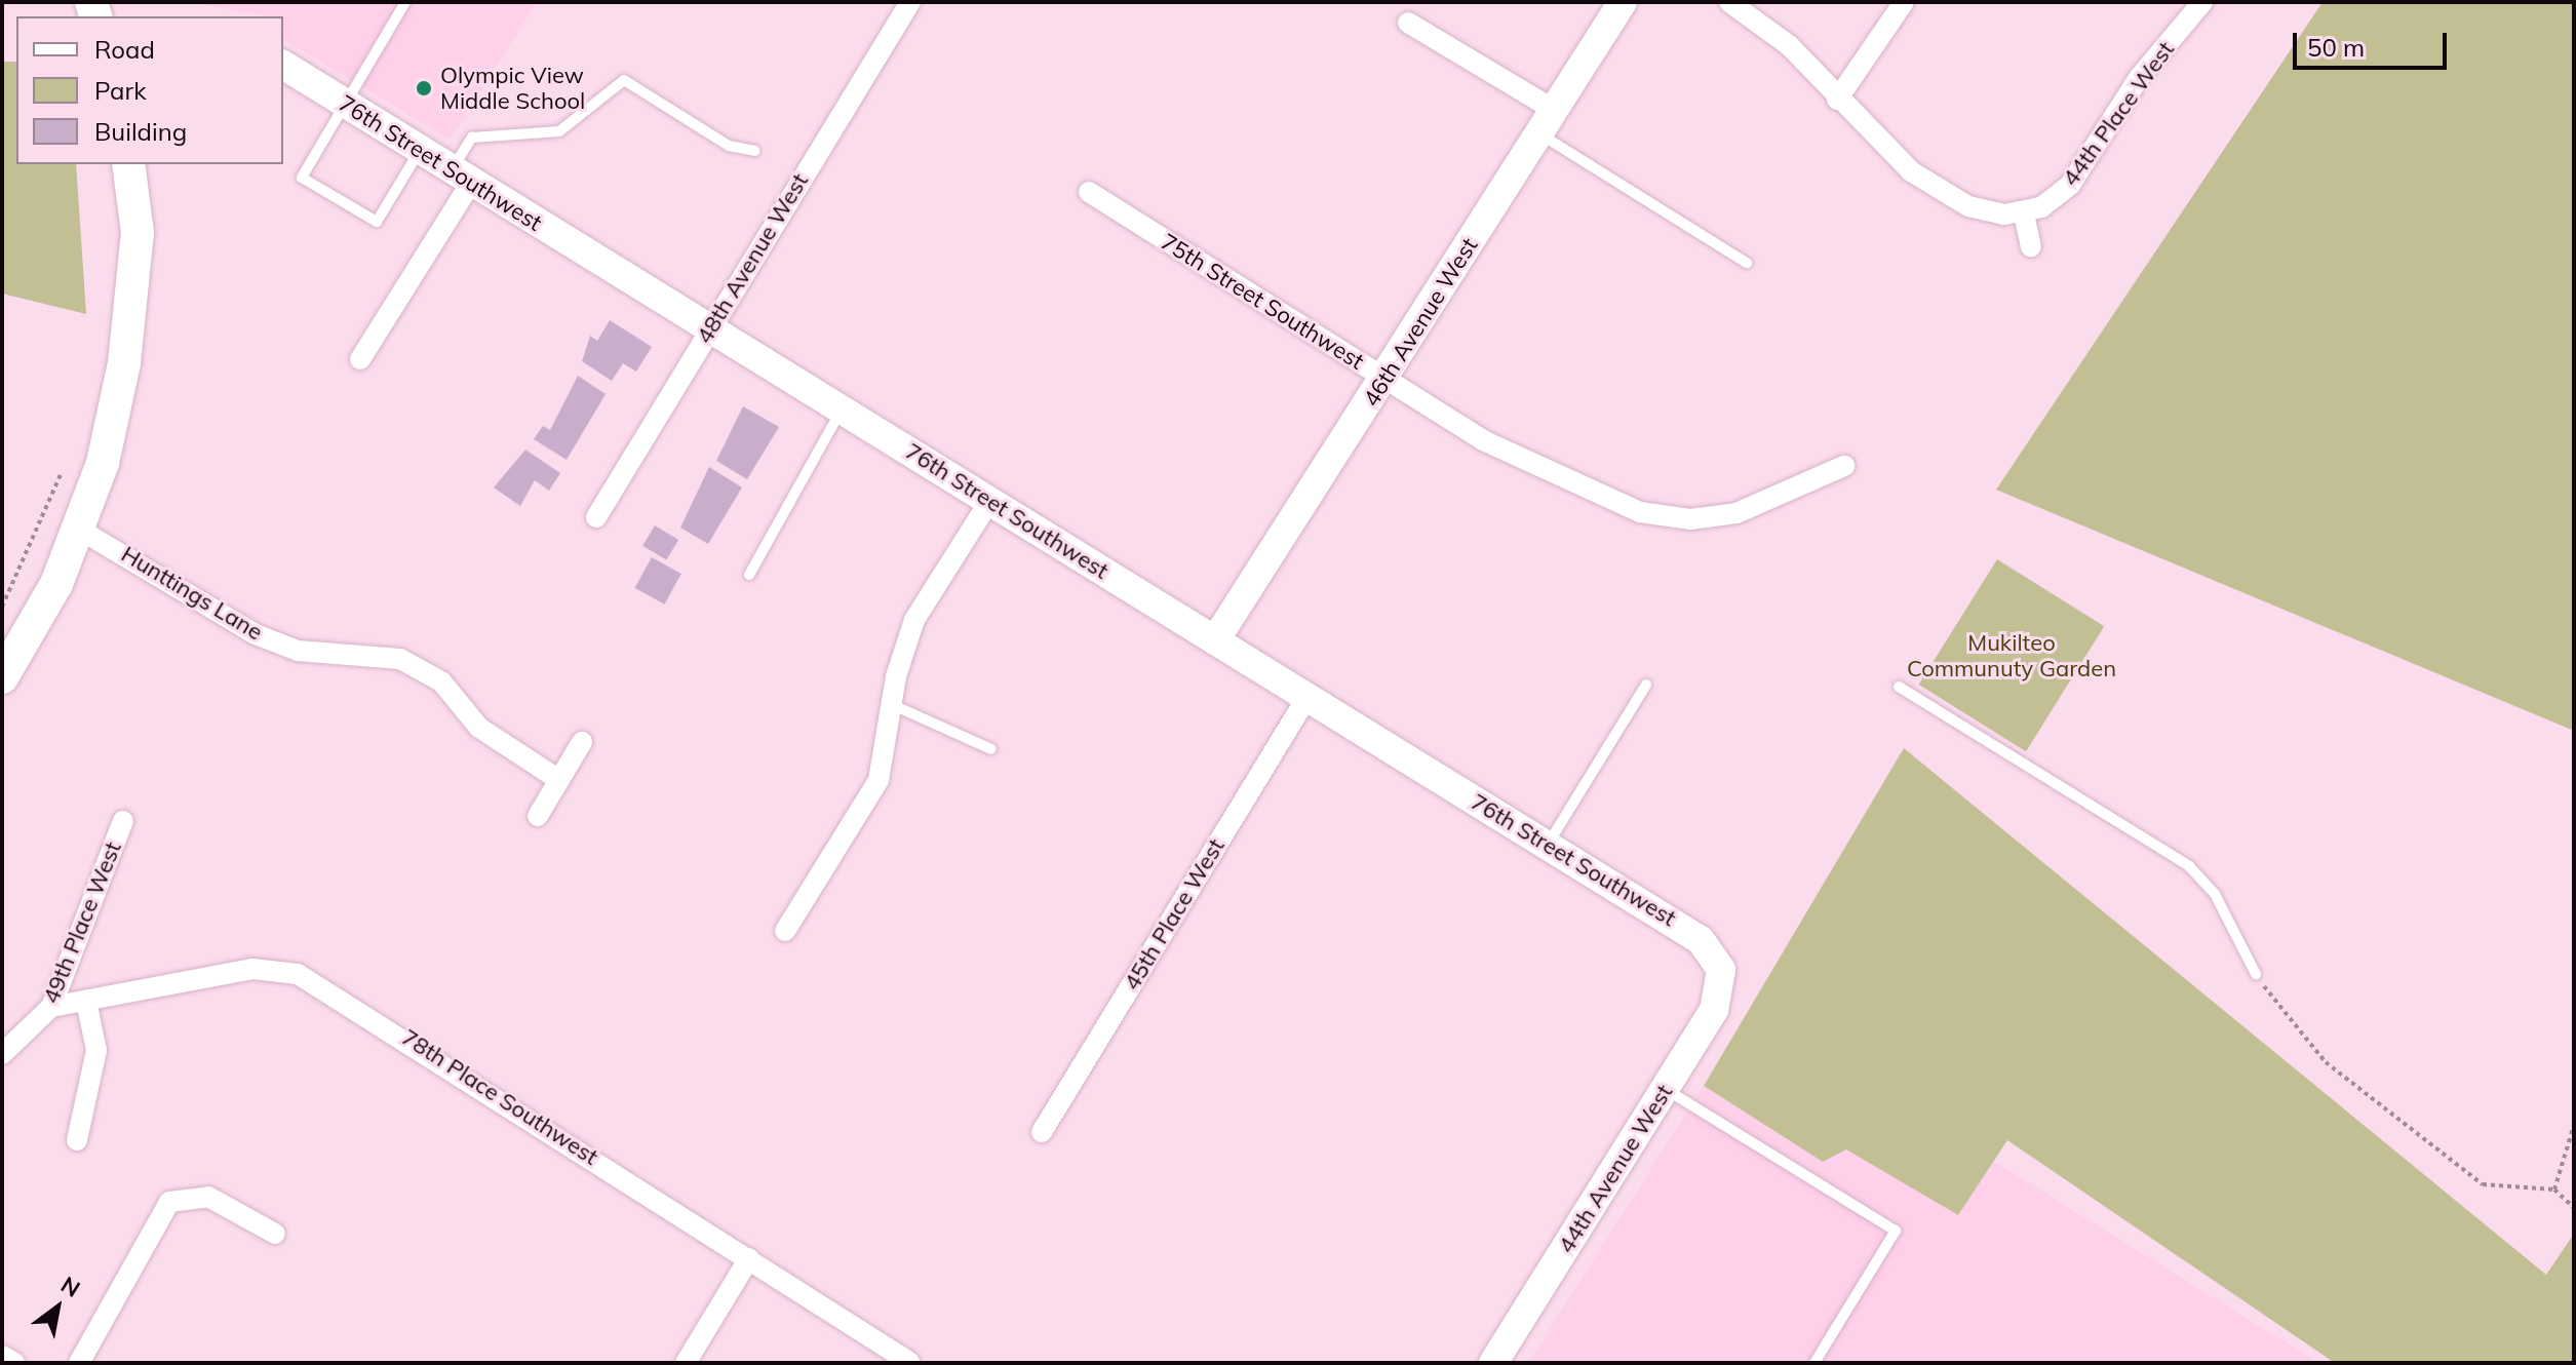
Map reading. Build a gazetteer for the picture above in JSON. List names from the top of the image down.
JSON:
{
  "streets": {
    "street": [
      "44th Place West",
      "76th Street Southwest",
      "48th Avenue West",
      "75th Street Southwest",
      "46th Avenue West",
      "Hunttings Lane",
      "45th Place West",
      "49th Place West",
      "78th Place Southwest",
      "44th Avenue West"
    ]
  },
  "crossings": [
    ["76th Street Southwest", "48th Avenue West"],
    ["76th Street Southwest", "46th Avenue West"],
    ["76th Street Southwest", "45th Place West"],
    ["76th Street Southwest", "44th Avenue West"],
    ["75th Street Southwest", "46th Avenue West"],
    ["49th Place West", "78th Place Southwest"]
  ],
  "parks": ["Mukilteo Communuty Garden"],
  "places": ["Olympic View Middle School"],
  "legend": ["Road", "Park", "Building"],
  "scale_bar": "50 m",
  "north": "top right"
}
